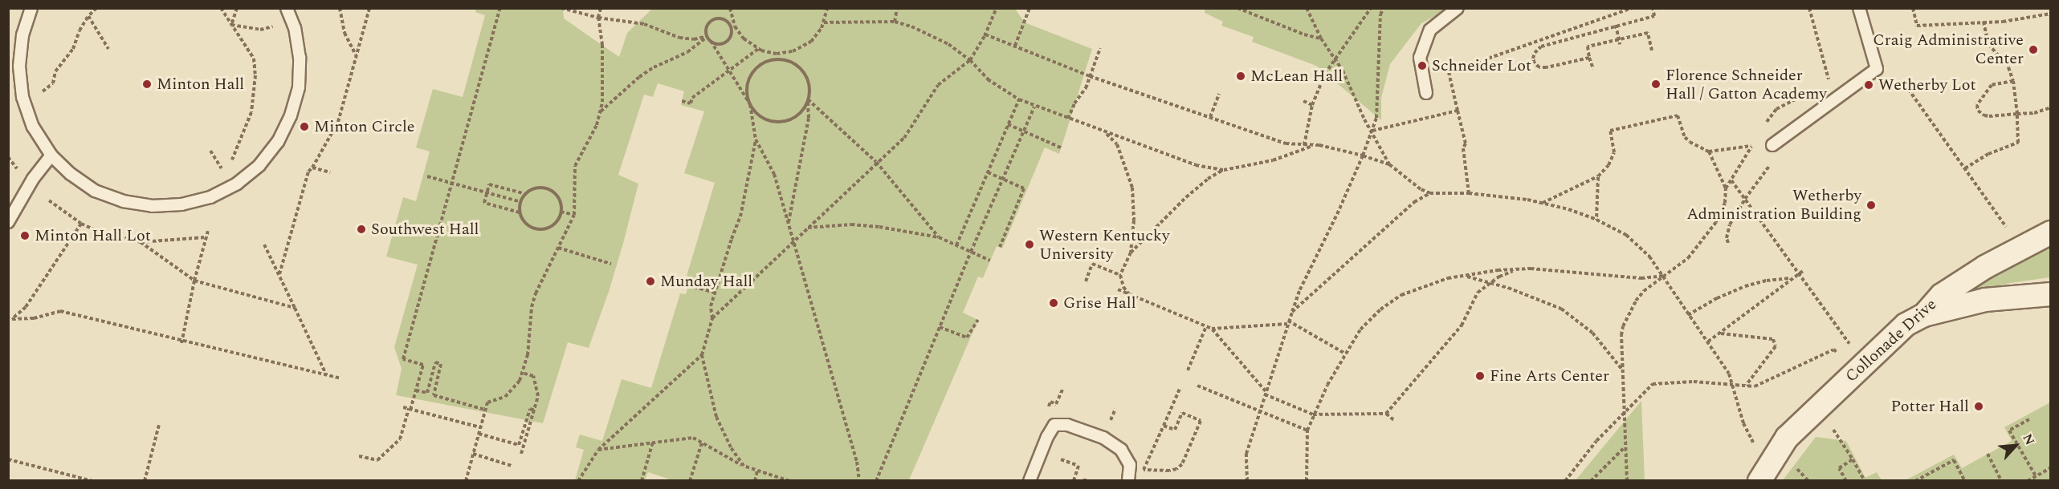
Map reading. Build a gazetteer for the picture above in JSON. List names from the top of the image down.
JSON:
{
  "streets": {
    "street": ["Collonade Drive"]
  },
  "places": [
    "Craig Administrative Center",
    "Schneider Lot",
    "McLean Hall",
    "Minton Hall",
    "Florence Schneider Hall / Gatton Academy",
    "Wetherby Lot",
    "Minton Circle",
    "Wetherby Administration Building",
    "Southwest Hall",
    "Minton Hall Lot",
    "Western Kentucky University",
    "Munday Hall",
    "Grise Hall",
    "Fine Arts Center",
    "Potter Hall"
  ],
  "north": "top right"
}
